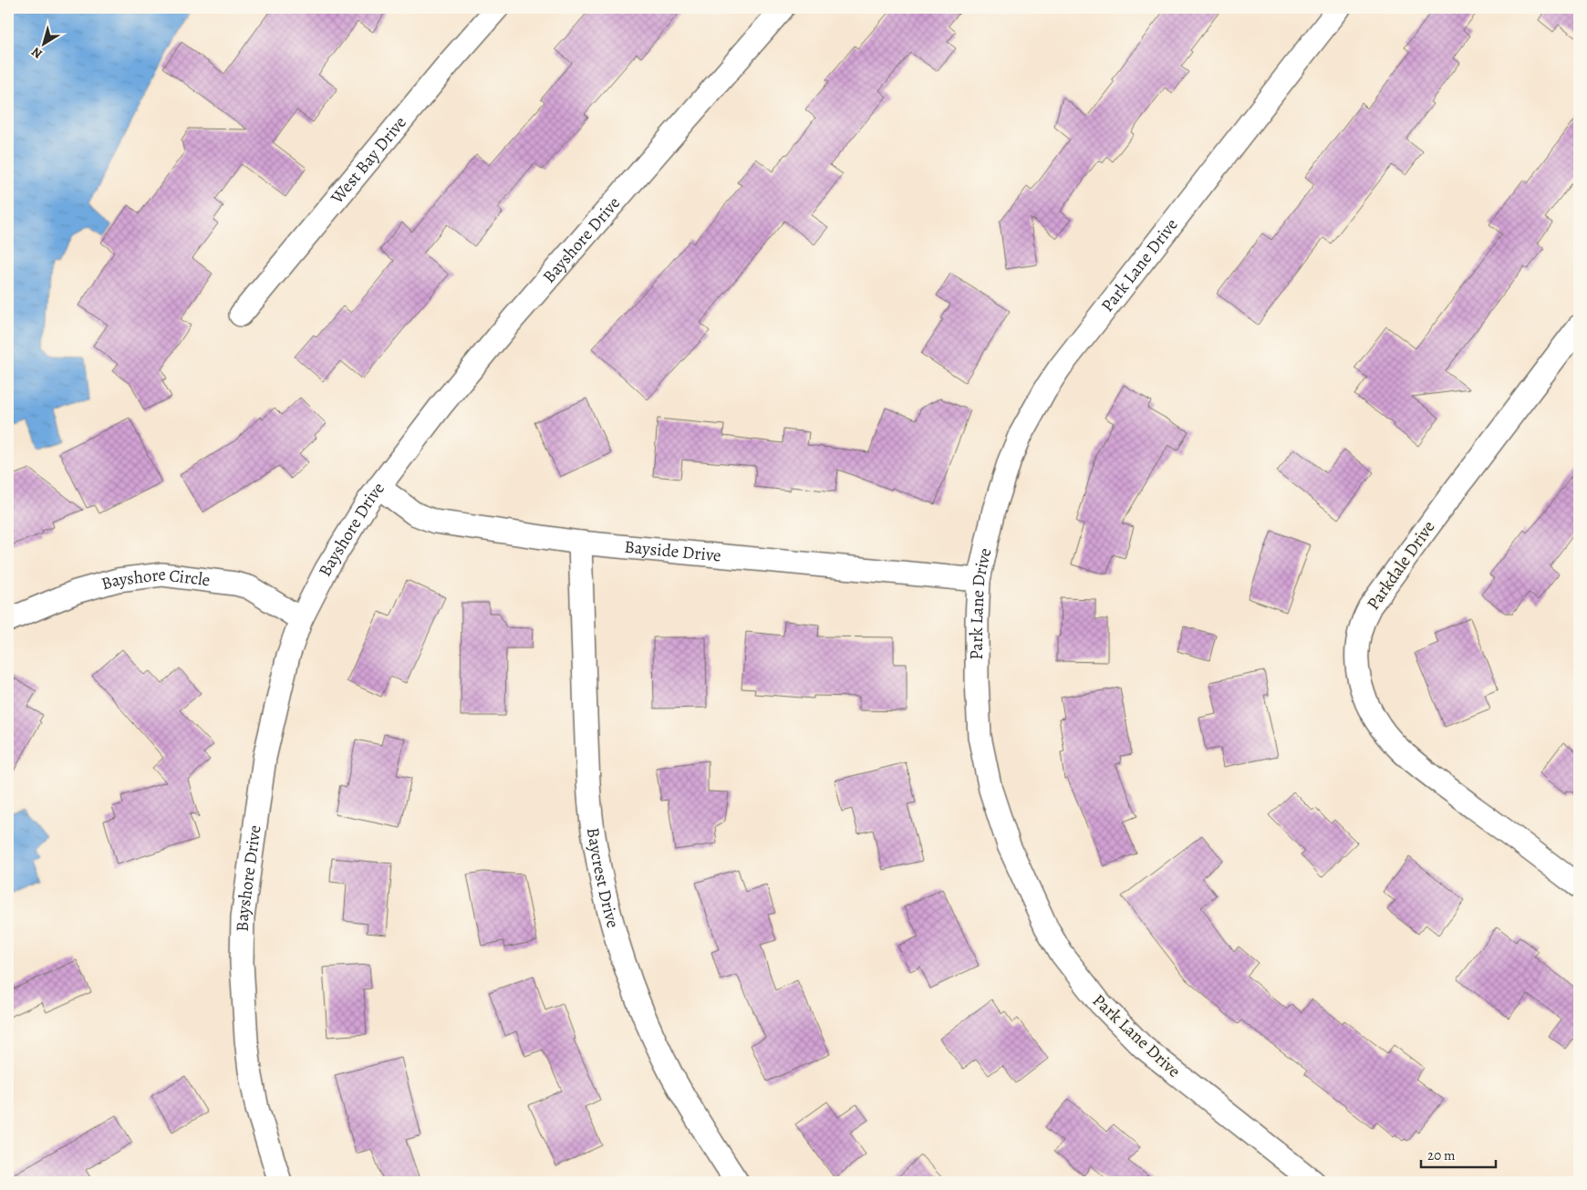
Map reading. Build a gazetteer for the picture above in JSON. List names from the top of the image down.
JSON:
{
  "streets": {
    "street": [
      "West Bay Drive",
      "Bayshore Drive",
      "Park Lane Drive",
      "Bayside Drive",
      "Parkdale Drive",
      "Bayshore Circle",
      "Baycrest Drive"
    ]
  },
  "crossings": [
    ["Bayshore Drive", "Bayside Drive"],
    ["Bayshore Drive", "Bayshore Circle"],
    ["Park Lane Drive", "Bayside Drive"],
    ["Bayside Drive", "Baycrest Drive"]
  ],
  "scale_bar": "20 m",
  "north": "bottom left"
}
